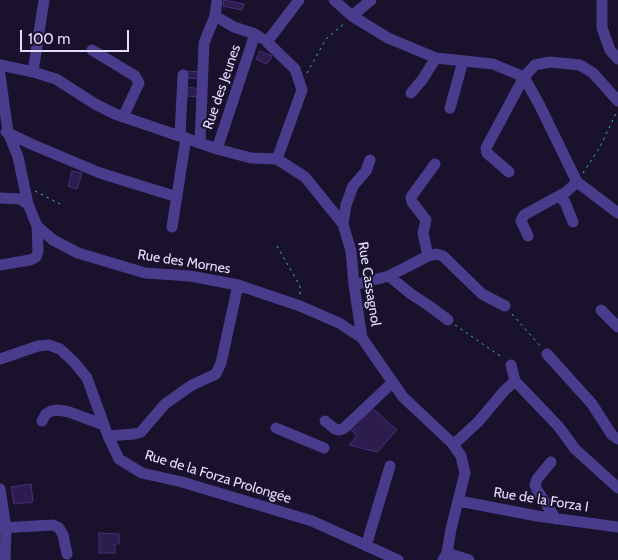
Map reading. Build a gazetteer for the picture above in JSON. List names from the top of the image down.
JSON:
{
  "streets": {
    "street": [
      "Rue des Jeunes",
      "Rue des Mornes",
      "Rue Cassagnol",
      "Rue de la Forza Prolongée",
      "Rue de la Forza I"
    ]
  },
  "crossings": [
    ["Rue des Mornes", "Rue Cassagnol"],
    ["Rue Cassagnol", "Rue de la Forza I"]
  ],
  "scale_bar": "100 m"
}
